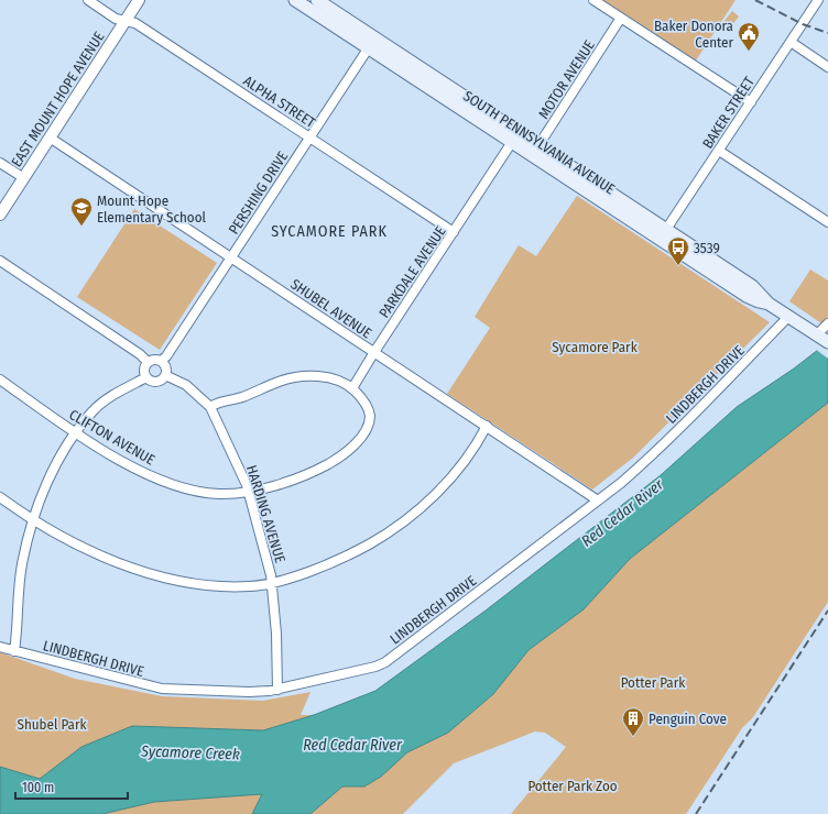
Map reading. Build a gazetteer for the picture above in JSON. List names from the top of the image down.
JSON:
{
  "streets": {
    "main road": ["SOUTH PENNSYLVANIA AVENUE"],
    "street": [
      "MOTOR AVENUE",
      "EAST MOUNT HOPE AVENUE",
      "ALPHA STREET",
      "BAKER STREET",
      "PERSHING DRIVE",
      "PARKDALE AVENUE",
      "SHUBEL AVENUE",
      "LINDBERGH DRIVE",
      "CLIFTON AVENUE",
      "HARDING AVENUE"
    ]
  },
  "crossings": [
    ["MOTOR AVENUE", "SOUTH PENNSYLVANIA AVENUE"],
    ["EAST MOUNT HOPE AVENUE", "ALPHA STREET"],
    ["EAST MOUNT HOPE AVENUE", "SHUBEL AVENUE"],
    ["ALPHA STREET", "PERSHING DRIVE"],
    ["ALPHA STREET", "PARKDALE AVENUE"],
    ["BAKER STREET", "SOUTH PENNSYLVANIA AVENUE"],
    ["SOUTH PENNSYLVANIA AVENUE", "PERSHING DRIVE"],
    ["SOUTH PENNSYLVANIA AVENUE", "PARKDALE AVENUE"],
    ["SOUTH PENNSYLVANIA AVENUE", "LINDBERGH DRIVE"],
    ["PERSHING DRIVE", "SHUBEL AVENUE"],
    ["PERSHING DRIVE", "HARDING AVENUE"],
    ["PARKDALE AVENUE", "SHUBEL AVENUE"],
    ["PARKDALE AVENUE", "CLIFTON AVENUE"],
    ["SHUBEL AVENUE", "LINDBERGH DRIVE"],
    ["LINDBERGH DRIVE", "HARDING AVENUE"],
    ["CLIFTON AVENUE", "HARDING AVENUE"]
  ],
  "districts": ["SYCAMORE PARK"],
  "water": ["Red Cedar River", "Sycamore Creek"],
  "parks": [
    "Sycamore Park",
    "Potter Park",
    "Shubel Park",
    "Potter Park Zoo"
  ],
  "places": {
    "public building": ["Baker Donora Center"],
    "school or university": ["Mount Hope Elementary School"],
    "bus stop": ["3539"],
    "building": ["Penguin Cove"]
  },
  "scale_bar": "100 m"
}
